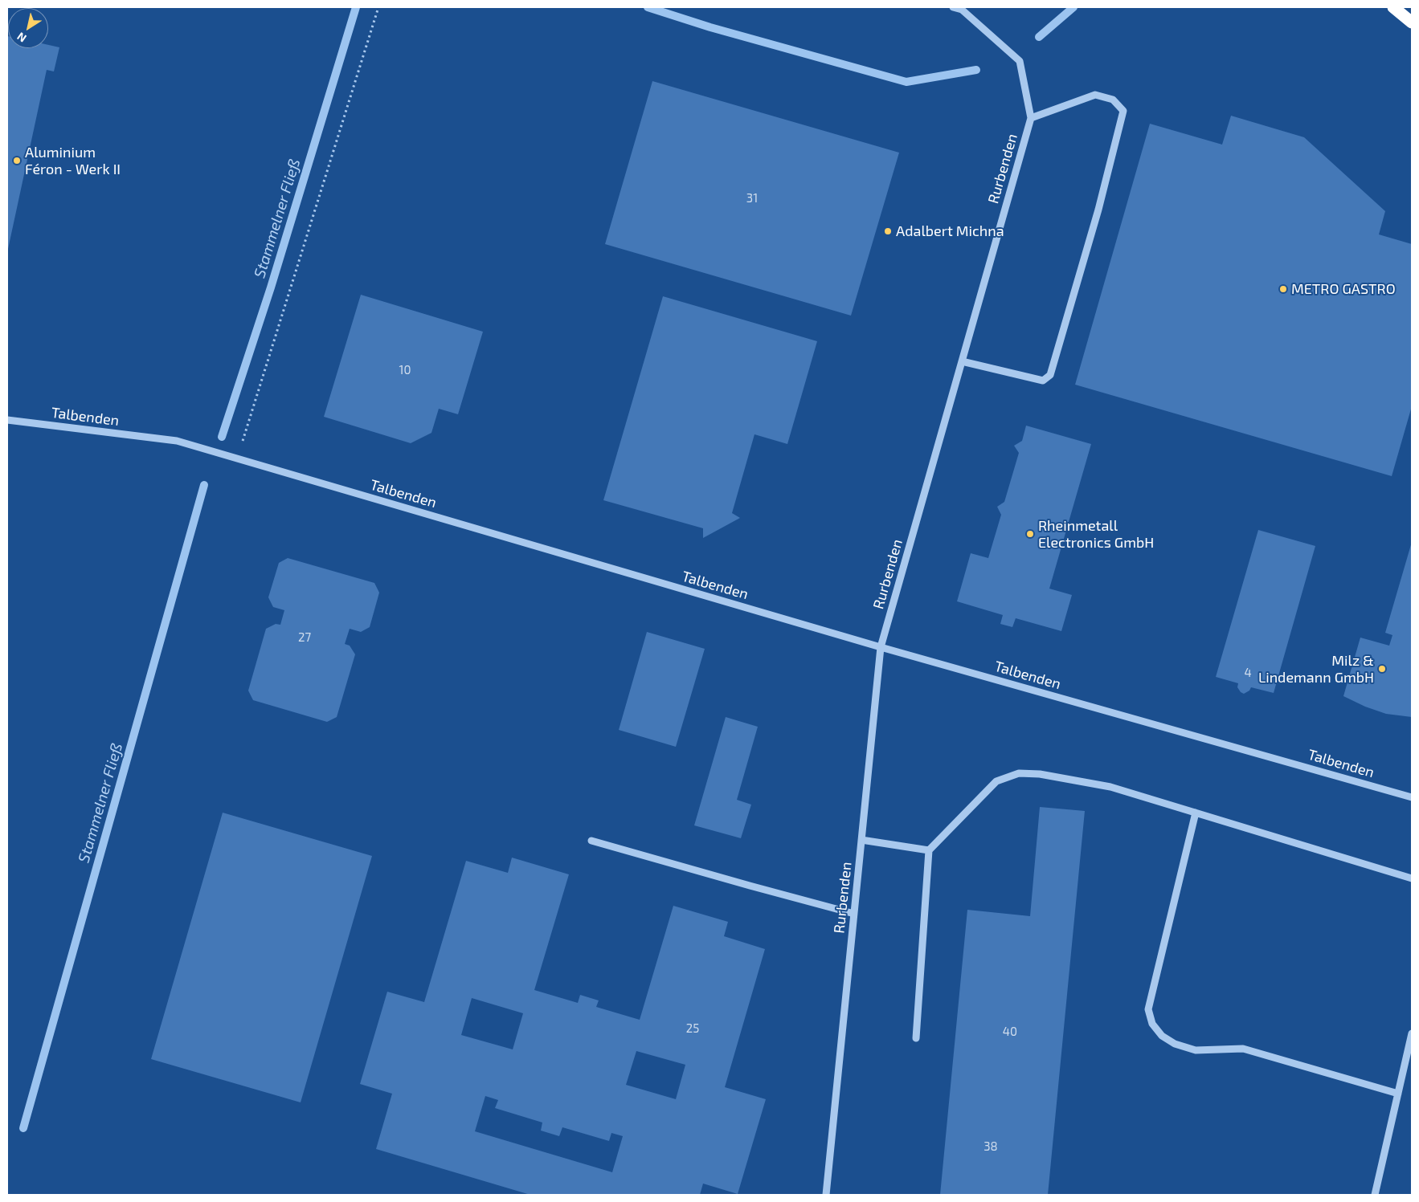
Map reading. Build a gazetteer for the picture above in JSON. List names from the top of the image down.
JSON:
{
  "streets": {
    "street": ["Rurbenden", "Talbenden"]
  },
  "crossings": [
    ["Rurbenden", "Talbenden"]
  ],
  "water": ["Stammelner Fließ"],
  "places": [
    "Aluminium Féron - Werk II",
    "Adalbert Michna",
    "METRO GASTRO",
    "Rheinmetall Electronics GmbH",
    "Milz & Lindemann GmbH"
  ],
  "house_numbers": [
    "31",
    "10",
    "27",
    "4",
    "25",
    "40",
    "38"
  ],
  "north": "bottom left"
}
